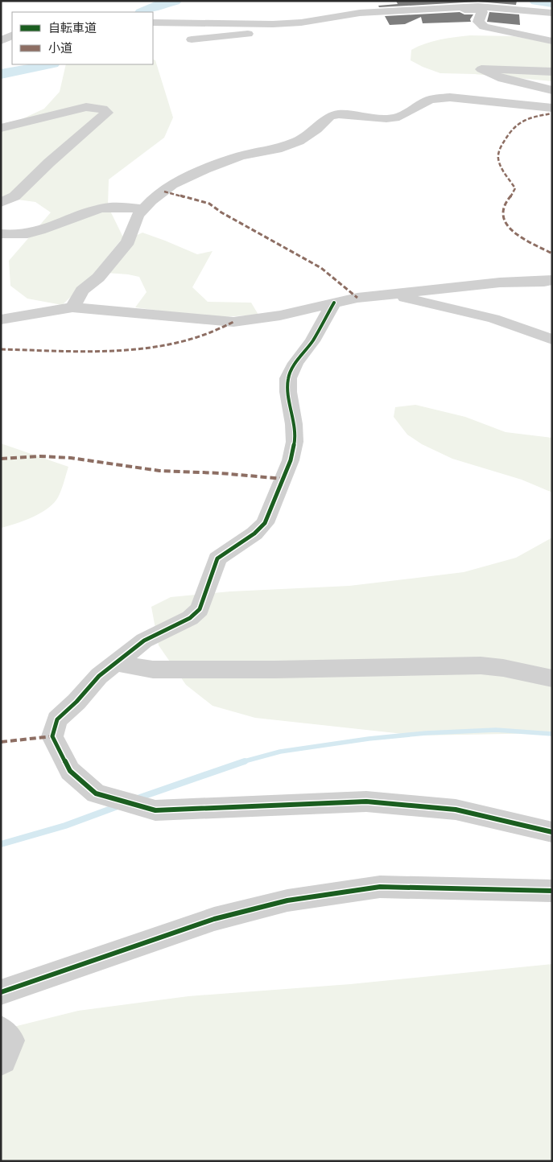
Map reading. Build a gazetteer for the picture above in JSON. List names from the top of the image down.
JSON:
{
  "legend": ["自転車道", "小道"]
}
